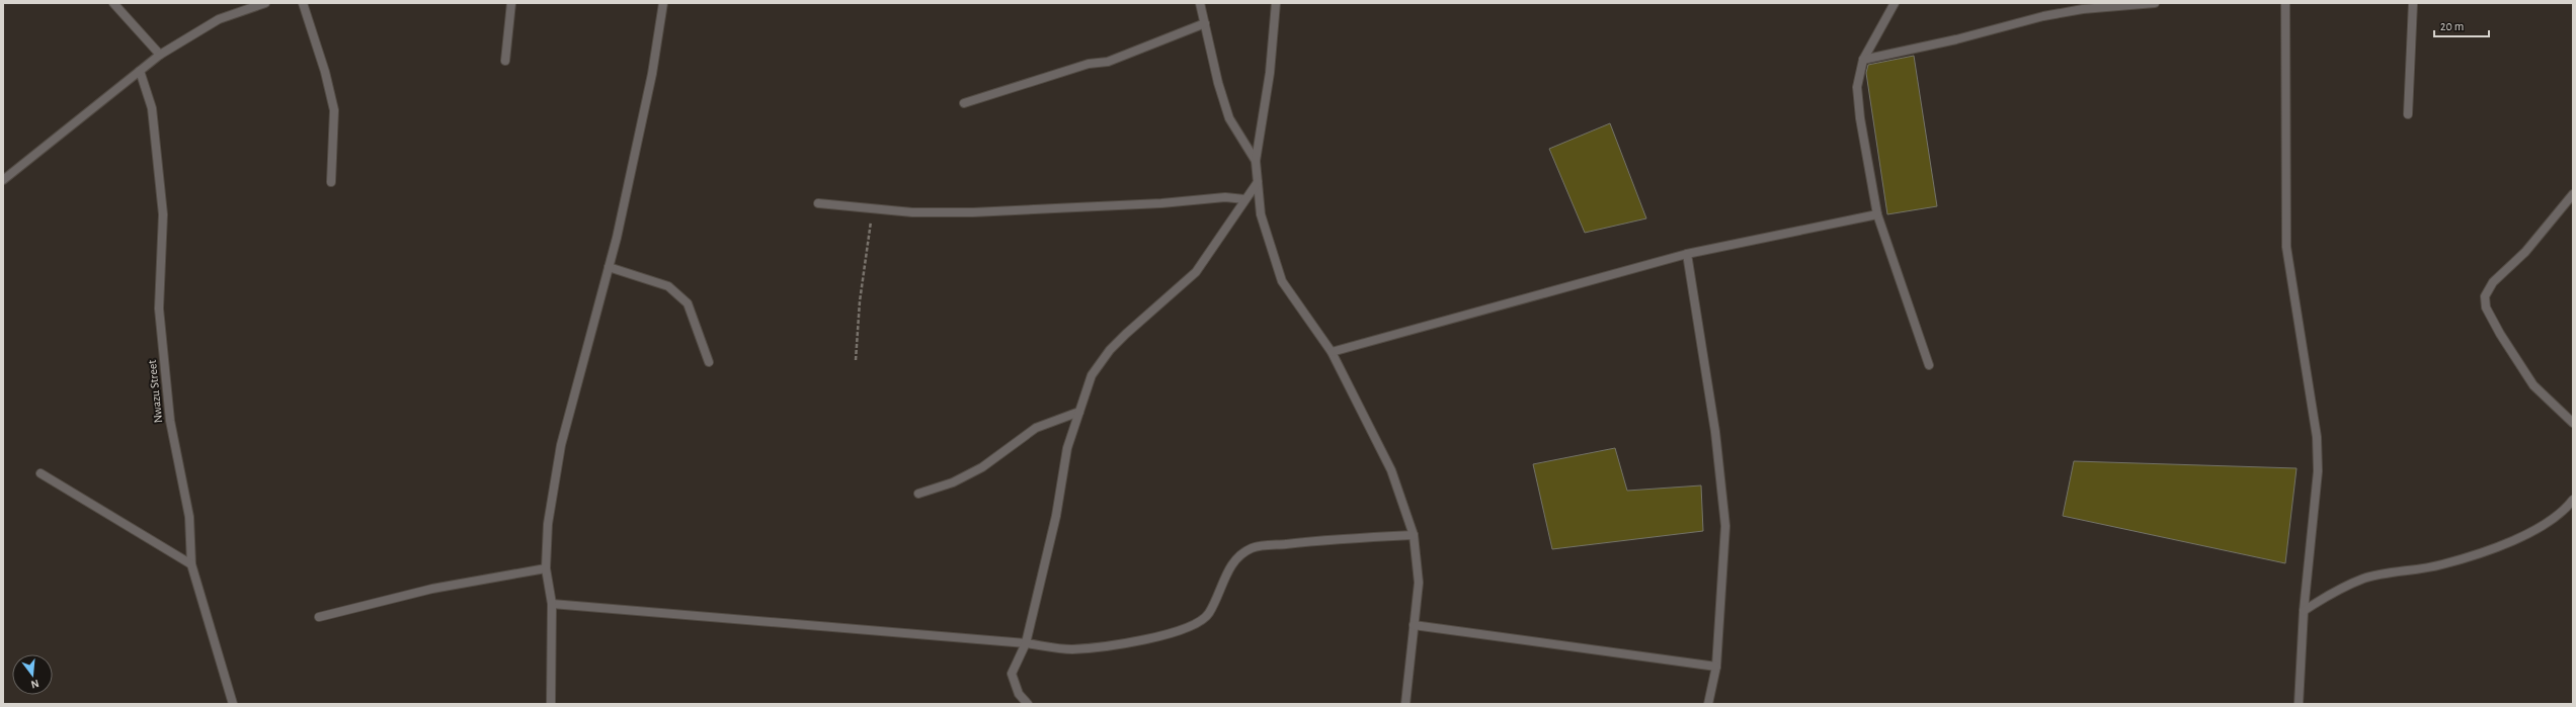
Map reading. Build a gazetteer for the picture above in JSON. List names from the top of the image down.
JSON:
{
  "streets": {
    "street": ["Nwazu Street"]
  },
  "scale_bar": "20 m",
  "north": "bottom"
}
